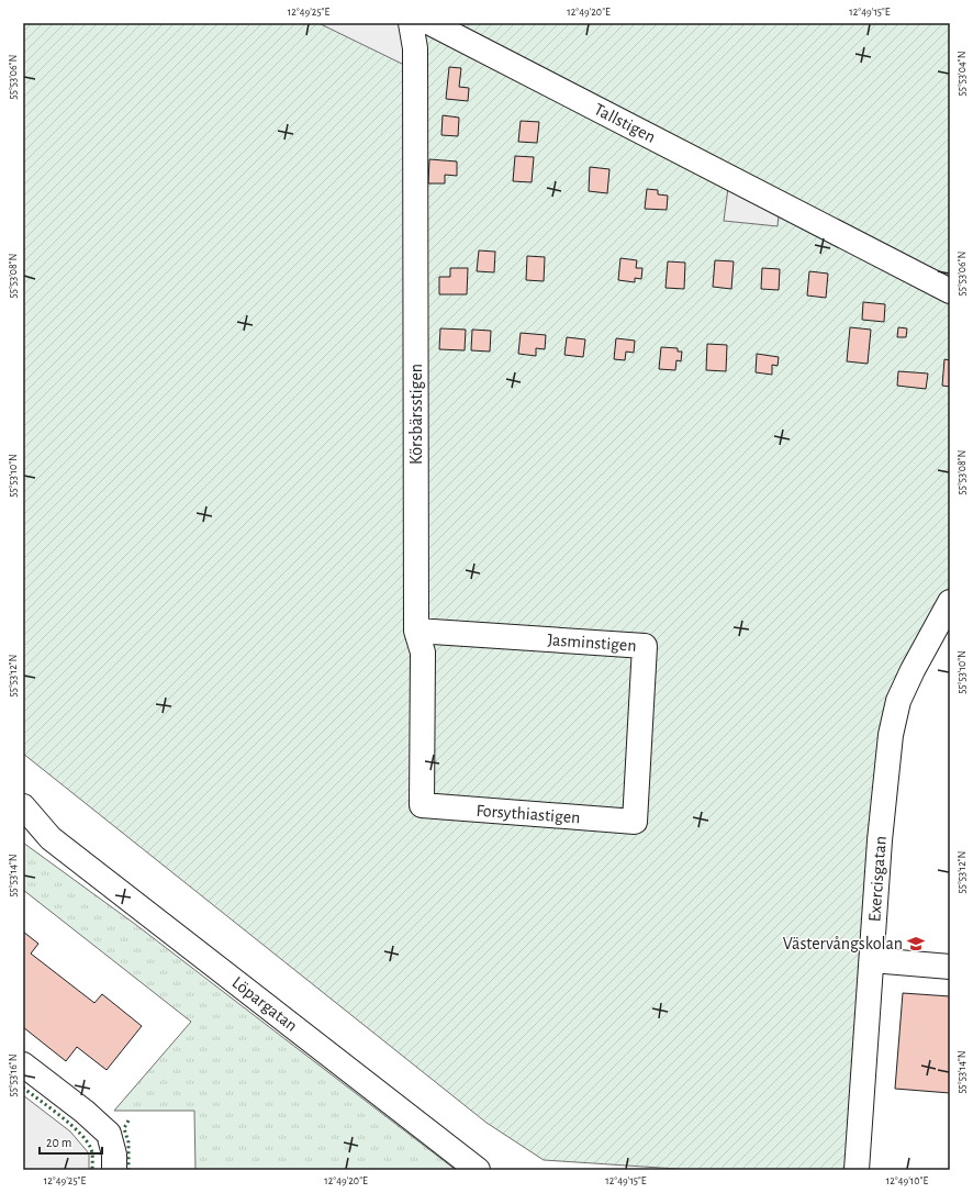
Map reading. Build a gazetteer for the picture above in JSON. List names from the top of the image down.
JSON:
{
  "streets": {
    "street": [
      "Tallstigen",
      "Körsbärsstigen",
      "Jasminstigen",
      "Forsythiastigen",
      "Exercisgatan",
      "Löpargatan"
    ]
  },
  "crossings": [
    ["Körsbärsstigen", "Jasminstigen"],
    ["Körsbärsstigen", "Forsythiastigen"],
    ["Jasminstigen", "Forsythiastigen"]
  ],
  "places": {
    "school or university": ["Västervångskolan"]
  },
  "scale_bar": "20 m",
  "coordinates": [
    "12°49'25\"E",
    "12°49'20\"E",
    "12°49'15\"E",
    "55°53'04\"N",
    "55°53'06\"N",
    "55°53'08\"N",
    "55°53'10\"N",
    "55°53'12\"N",
    "55°53'14\"N",
    "55°53'16\"N",
    "12°49'10\"E"
  ]
}
